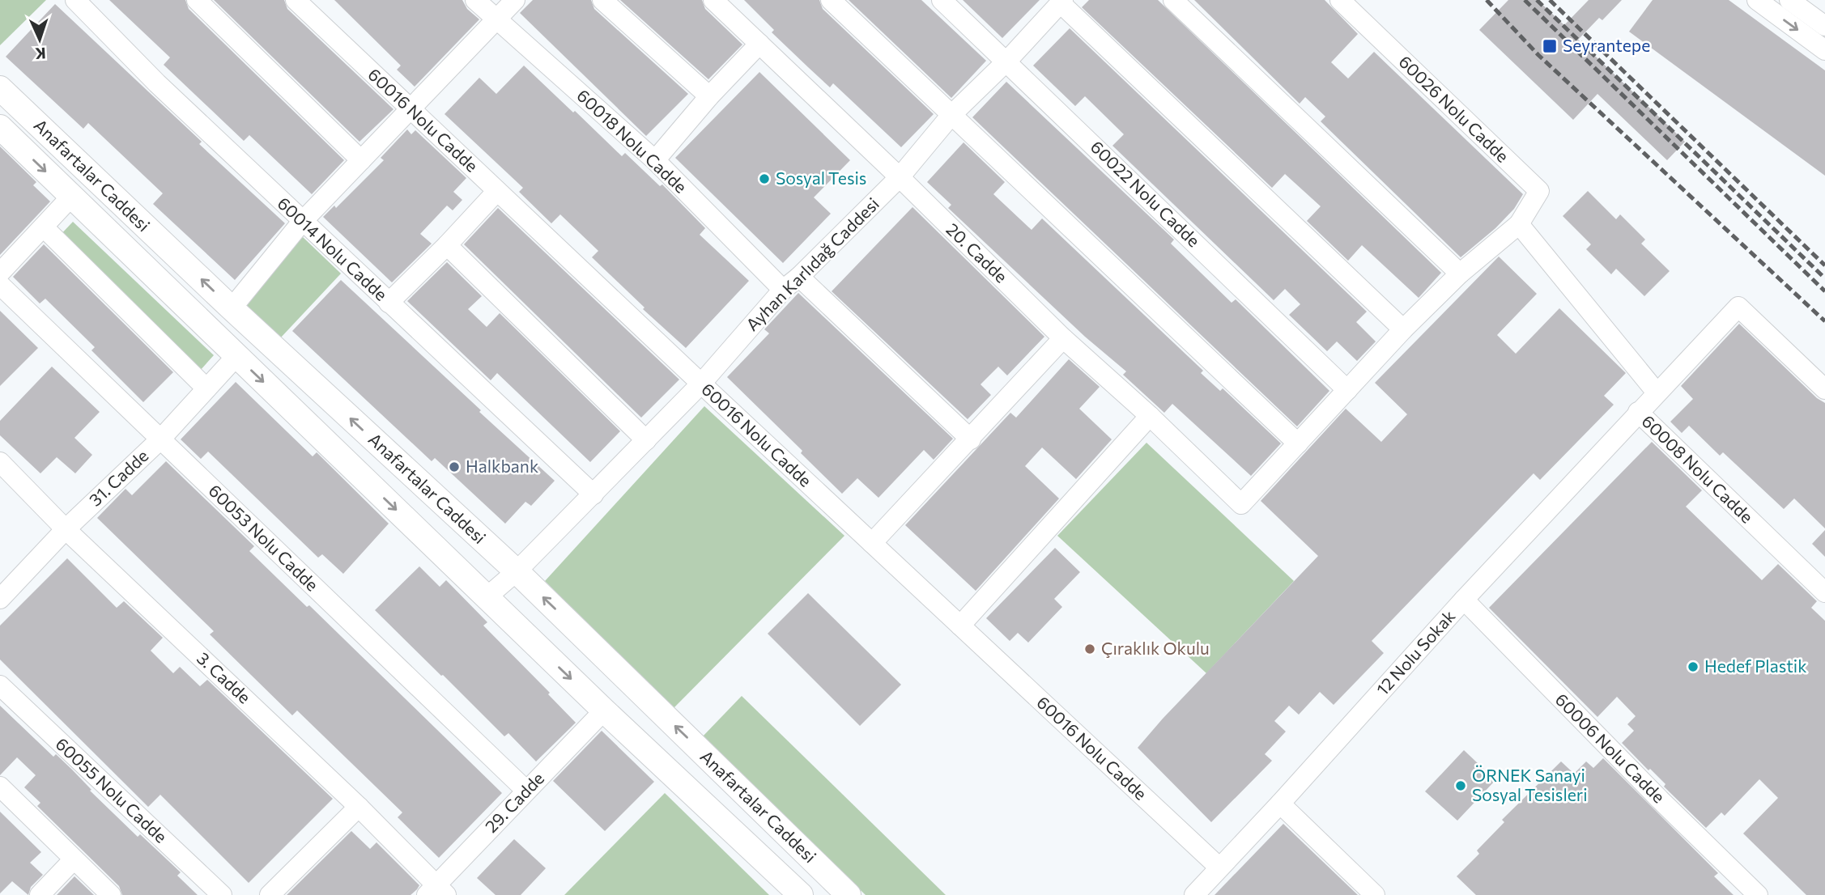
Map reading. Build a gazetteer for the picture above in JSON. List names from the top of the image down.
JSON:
{
  "streets": {
    "main road": ["Anafartalar Caddesi"],
    "street": [
      "60026 Nolu Cadde",
      "60016 Nolu Cadde",
      "60018 Nolu Cadde",
      "60022 Nolu Cadde",
      "60014 Nolu Cadde",
      "20. Cadde",
      "Ayhan Karlıdağ Caddesi",
      "60008 Nolu Cadde",
      "31. Cadde",
      "60053 Nolu Cadde",
      "12 Nolu Sokak",
      "3. Cadde",
      "60006 Nolu Cadde",
      "60055 Nolu Cadde",
      "29. Cadde"
    ]
  },
  "crossings": [
    ["60016 Nolu Cadde", "Ayhan Karlıdağ Caddesi"],
    ["60016 Nolu Cadde", "12 Nolu Sokak"],
    ["60018 Nolu Cadde", "Ayhan Karlıdağ Caddesi"],
    ["Anafartalar Caddesi", "Ayhan Karlıdağ Caddesi"],
    ["Anafartalar Caddesi", "31. Cadde"],
    ["Anafartalar Caddesi", "29. Cadde"],
    ["60022 Nolu Cadde", "Ayhan Karlıdağ Caddesi"],
    ["60014 Nolu Cadde", "Ayhan Karlıdağ Caddesi"],
    ["20. Cadde", "Ayhan Karlıdağ Caddesi"],
    ["60008 Nolu Cadde", "12 Nolu Sokak"],
    ["31. Cadde", "60053 Nolu Cadde"],
    ["31. Cadde", "3. Cadde"],
    ["60053 Nolu Cadde", "29. Cadde"],
    ["12 Nolu Sokak", "60006 Nolu Cadde"],
    ["3. Cadde", "29. Cadde"]
  ],
  "places": {
    "transit": ["Seyrantepe"],
    "other": [
      "Sosyal Tesis",
      "Halkbank",
      "Çıraklık Okulu",
      "Hedef Plastik",
      "ÖRNEK Sanayi Sosyal Tesisleri"
    ]
  },
  "north": "bottom"
}
